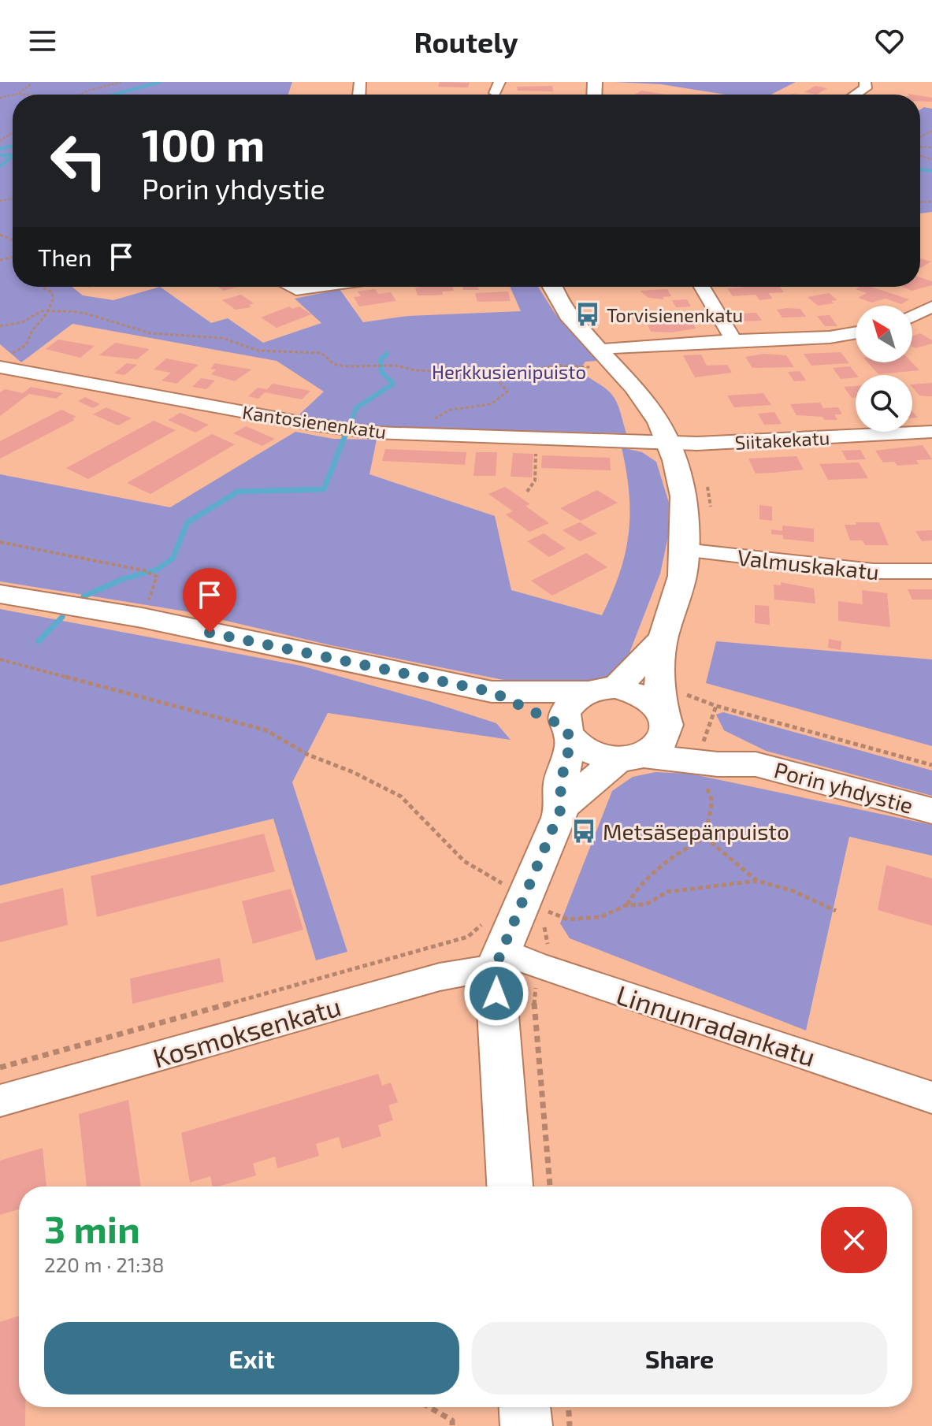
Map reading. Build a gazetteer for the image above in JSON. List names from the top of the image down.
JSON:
{
  "streets": {
    "main road": ["Porin yhdystie"],
    "street": [
      "Kantosienenkatu",
      "Siitakekatu",
      "Valmuskakatu",
      "Linnunradankatu",
      "Kosmoksenkatu"
    ]
  },
  "crossings": [
    ["Kantosienenkatu", "Siitakekatu"],
    ["Linnunradankatu", "Kosmoksenkatu"]
  ],
  "parks": ["Herkkusienipuisto"],
  "places": {
    "bus stop": ["Torvisienenkatu", "Metsäsepänpuisto"]
  },
  "north": "top left",
  "page": {
    "header": "Routely",
    "turn": ["100 m", "Porin yhdystie"],
    "then": "Then",
    "heading": ["3 min", "220 m · 21:38"],
    "buttons": ["Exit", "Share"]
  }
}
